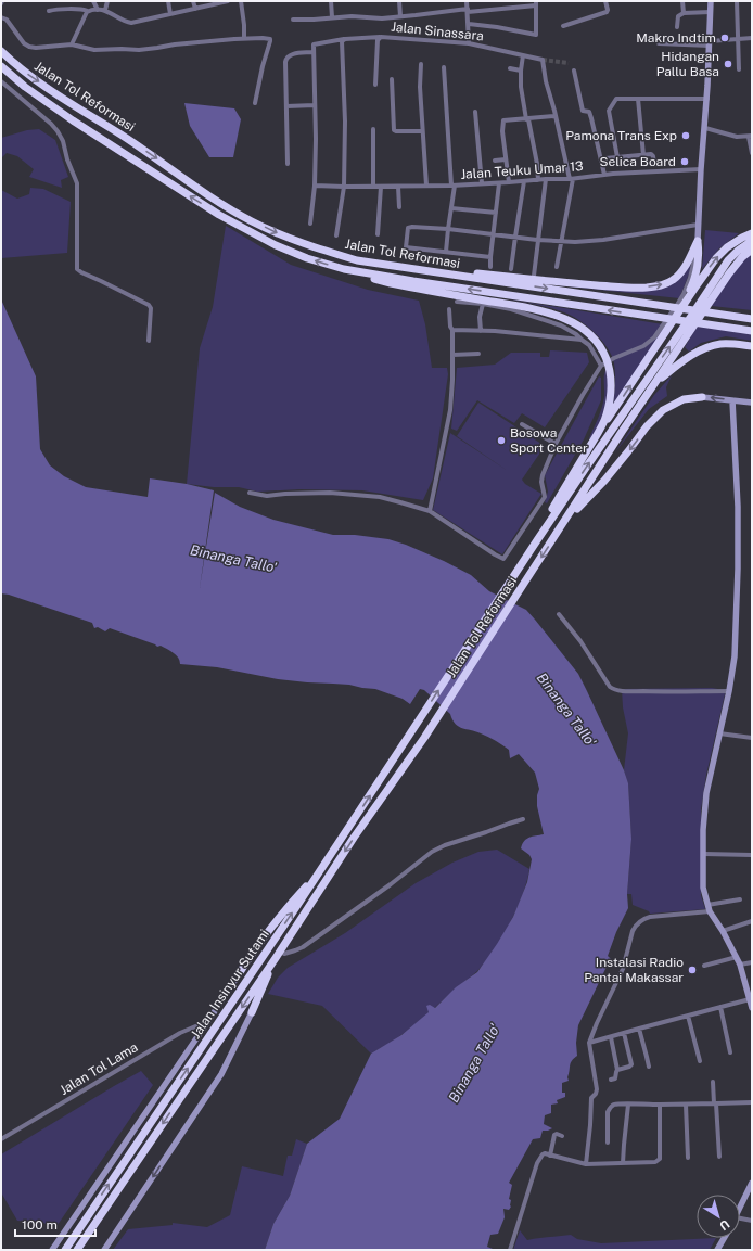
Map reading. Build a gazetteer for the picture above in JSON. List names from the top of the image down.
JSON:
{
  "streets": {
    "highway": ["Jalan Tol Reformasi", "Jalan Insinyur Sutami"],
    "street": ["Jalan Sinassara", "Jalan Teuku Umar 13", "Jalan Tol Lama"]
  },
  "crossings": [
    ["Jalan Tol Reformasi", "Jalan Insinyur Sutami"]
  ],
  "water": ["Binanga Tallo'"],
  "places": [
    "Makro Indtim",
    "Hidangan Pallu Basa",
    "Pamona Trans Exp",
    "Selica Board",
    "Bosowa Sport Center",
    "Instalasi Radio Pantai Makassar"
  ],
  "scale_bar": "100 m",
  "north": "bottom right"
}
